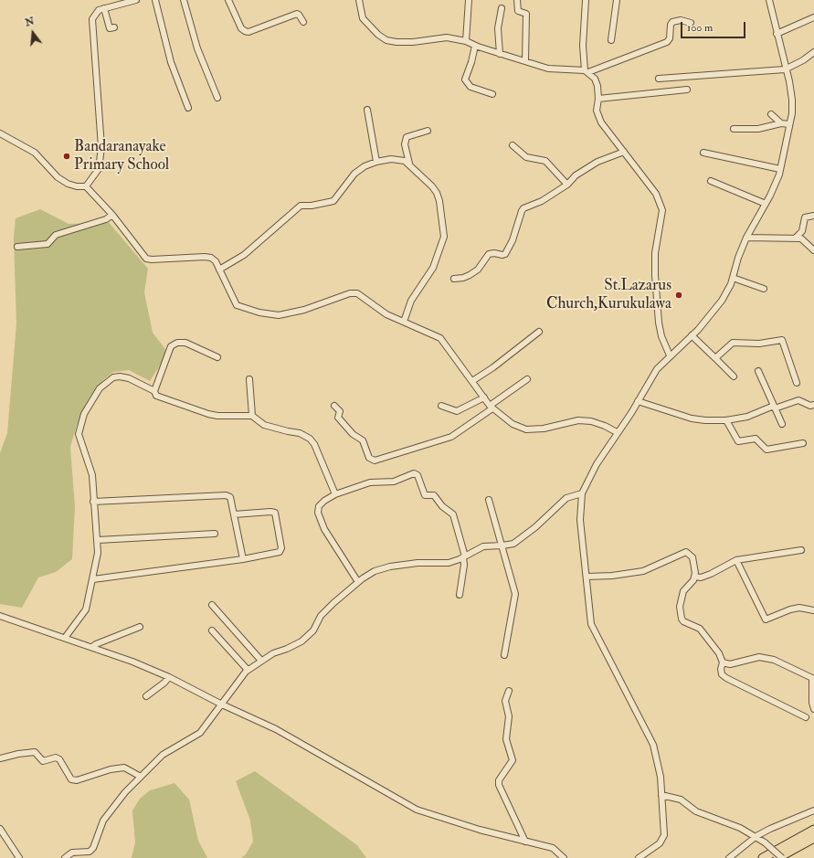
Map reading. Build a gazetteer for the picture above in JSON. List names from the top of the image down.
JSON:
{
  "places": ["Bandaranayake Primary School", "St.Lazarus Church,Kurukulawa"],
  "scale_bar": "100 m",
  "north": "top"
}
